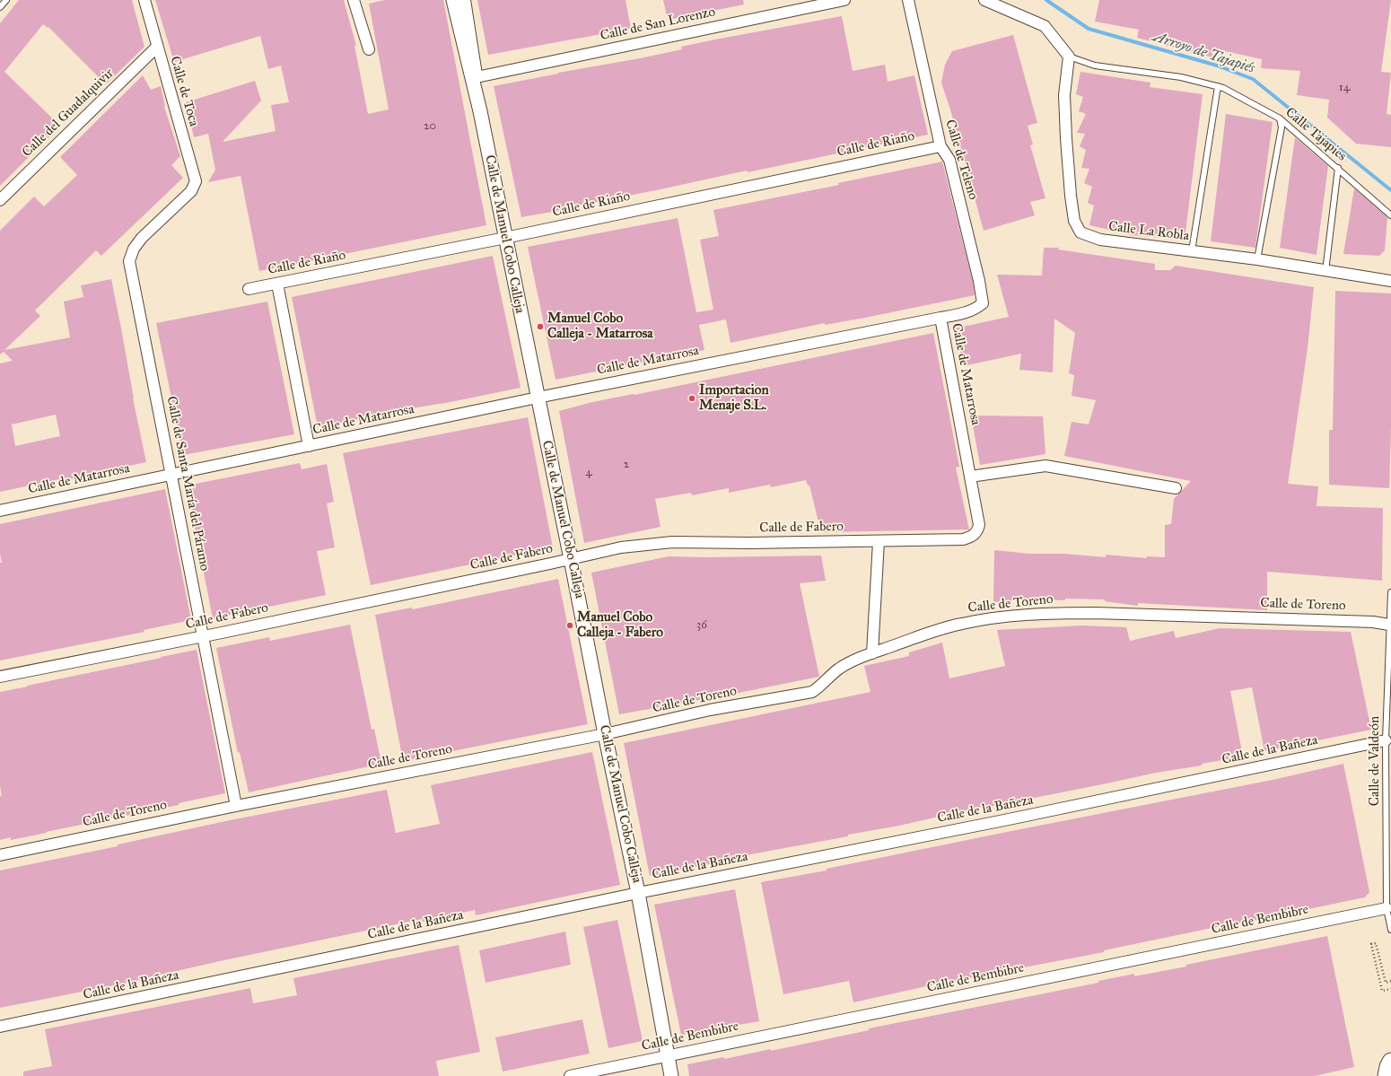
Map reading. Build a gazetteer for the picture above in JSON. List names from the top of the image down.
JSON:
{
  "streets": {
    "street": [
      "Calle de San Lorenzo",
      "Calle de Toca",
      "Calle del Guadalquivir",
      "Calle de Riaño",
      "Calle de Teleno",
      "Calle La Robla",
      "Calle de Manuel Cobo Calleja",
      "Calle de Matarrosa",
      "Calle de Santa María del Páramo",
      "Calle de Fabero",
      "Calle de Toreno",
      "Calle de la Bañeza",
      "Calle de Bembibre"
    ],
    "lane": ["Calle Tajapies", "Calle de Valdeón"]
  },
  "crossings": [
    ["Calle de San Lorenzo", "Calle de Manuel Cobo Calleja"],
    ["Calle de Toca", "Calle del Guadalquivir"],
    ["Calle de Toca", "Calle de Santa María del Páramo"],
    ["Calle Tajapies", "Calle La Robla"],
    ["Calle de Riaño", "Calle de Teleno"],
    ["Calle de Riaño", "Calle de Manuel Cobo Calleja"],
    ["Calle de Teleno", "Calle de Matarrosa"],
    ["Calle de Manuel Cobo Calleja", "Calle de Matarrosa"],
    ["Calle de Manuel Cobo Calleja", "Calle de Fabero"],
    ["Calle de Manuel Cobo Calleja", "Calle de Toreno"],
    ["Calle de Manuel Cobo Calleja", "Calle de la Bañeza"],
    ["Calle de Manuel Cobo Calleja", "Calle de Bembibre"],
    ["Calle de Matarrosa", "Calle de Santa María del Páramo"],
    ["Calle de Matarrosa", "Calle de Fabero"],
    ["Calle de Santa María del Páramo", "Calle de Fabero"],
    ["Calle de Santa María del Páramo", "Calle de Toreno"],
    ["Calle de Toreno", "Calle de Valdeón"],
    ["Calle de la Bañeza", "Calle de Valdeón"],
    ["Calle de Valdeón", "Calle de Bembibre"]
  ],
  "water": ["Arroyo de Tajapiés"],
  "places": ["Manuel Cobo Calleja - Matarrosa", "Importacion Menaje S.L.", "Manuel Cobo Calleja - Fabero"],
  "house_numbers": [
    "14",
    "20",
    "2",
    "4",
    "36"
  ]
}
